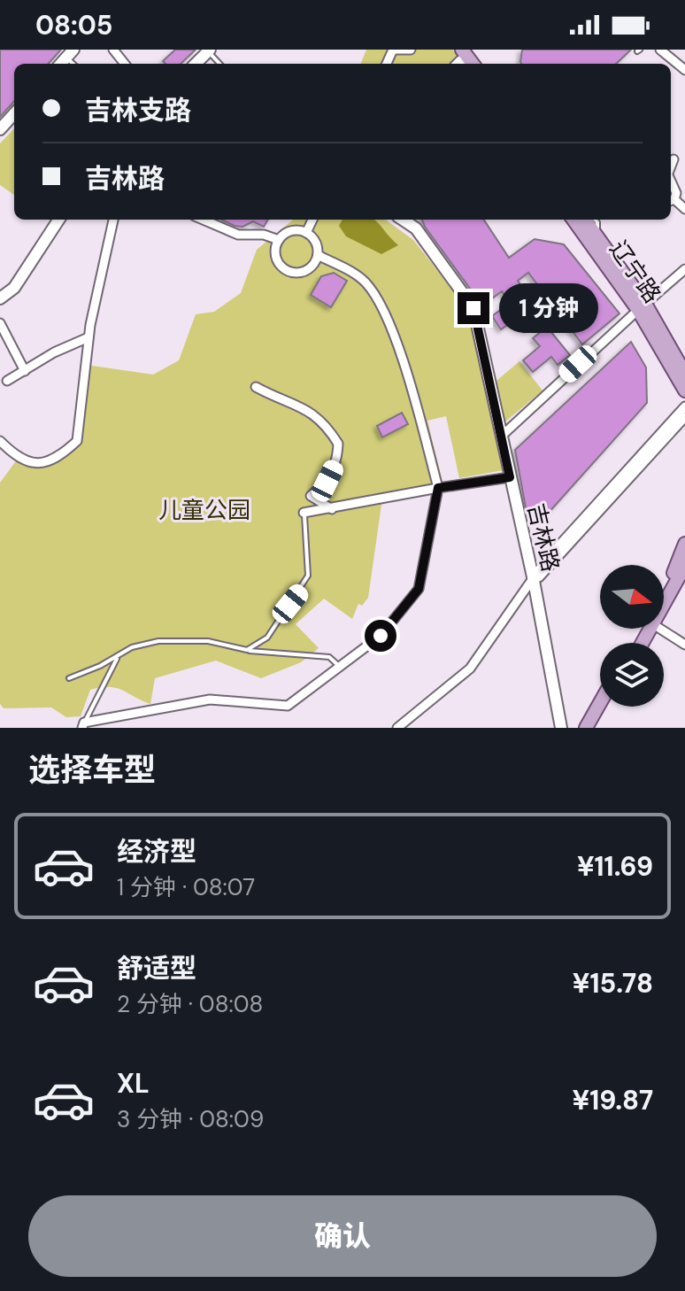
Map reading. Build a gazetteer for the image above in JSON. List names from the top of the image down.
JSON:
{
  "streets": {
    "main road": ["辽宁路"],
    "street": ["吉林路"]
  },
  "parks": ["儿童公园"],
  "north": "right",
  "page": {
    "status": "08:05",
    "banner": ["吉林支路", "吉林路"],
    "bubble": "1 分钟",
    "heading": "选择车型",
    "list": [
      {
        "name": "经济型",
        "note": "1 分钟 · 08:07",
        "value": "¥11.69"
      },
      {
        "name": "舒适型",
        "note": "2 分钟 · 08:08",
        "value": "¥15.78"
      },
      {
        "name": "XL",
        "note": "3 分钟 · 08:09",
        "value": "¥19.87"
      }
    ],
    "buttons": "确认"
  }
}
